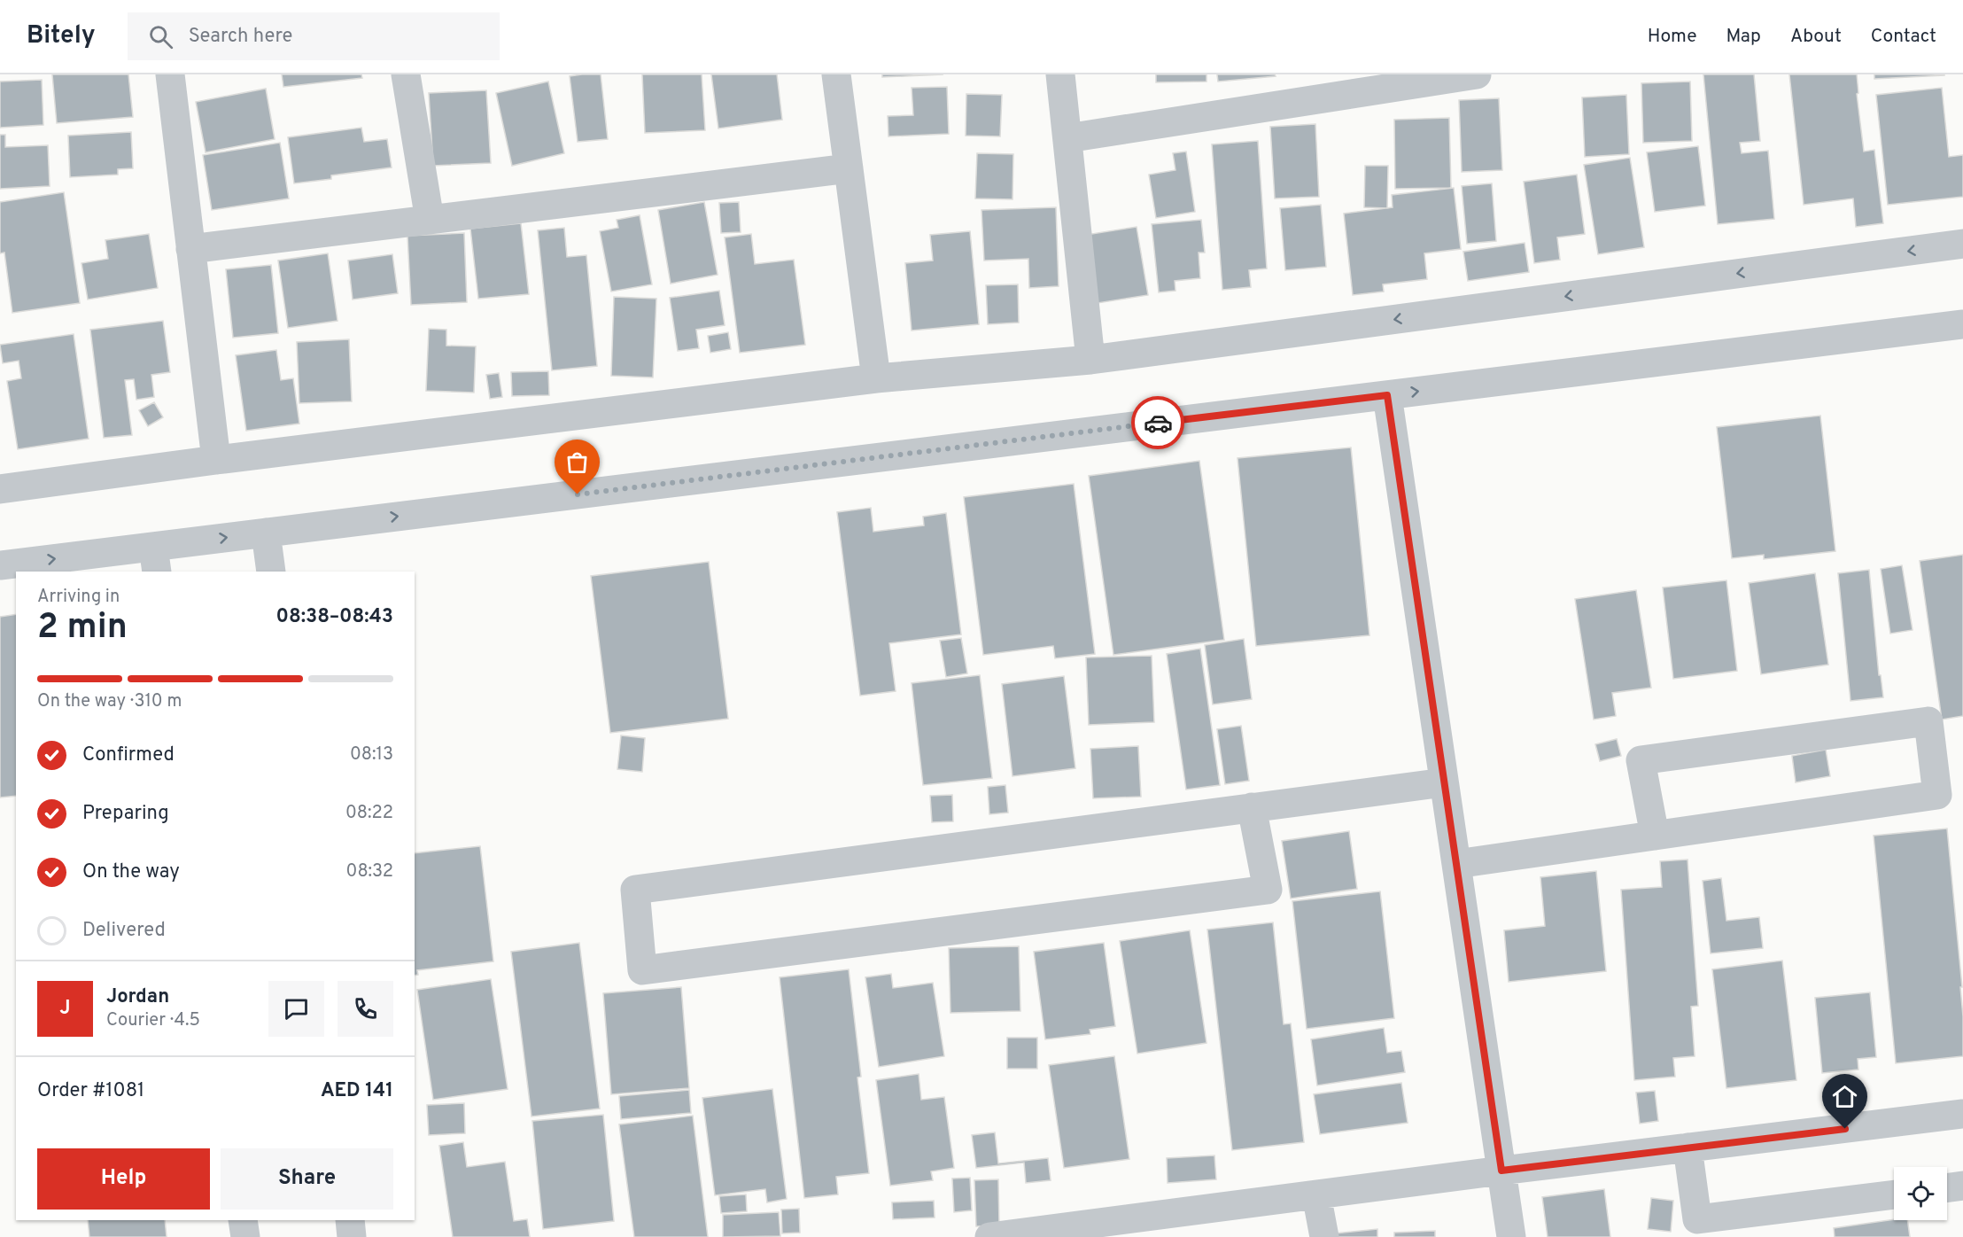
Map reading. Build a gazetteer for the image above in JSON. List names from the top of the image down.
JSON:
{
  "page": {
    "header": "Bitely",
    "search": "Search here",
    "nav": [
      "Home",
      "Map",
      "About",
      "Contact"
    ],
    "heading": ["2 min", "Arriving in", "08:38–08:43"],
    "panel": [
      "Jordan",
      "Courier · 4.5",
      "Order #1081",
      "AED 141"
    ],
    "bar": "On the way · 310 m",
    "list": [
      ["Confirmed", "08:13"],
      ["Preparing", "08:22"],
      ["On the way", "08:32"],
      "Delivered"
    ],
    "round": "J",
    "buttons": ["Help", "Share"]
  }
}
